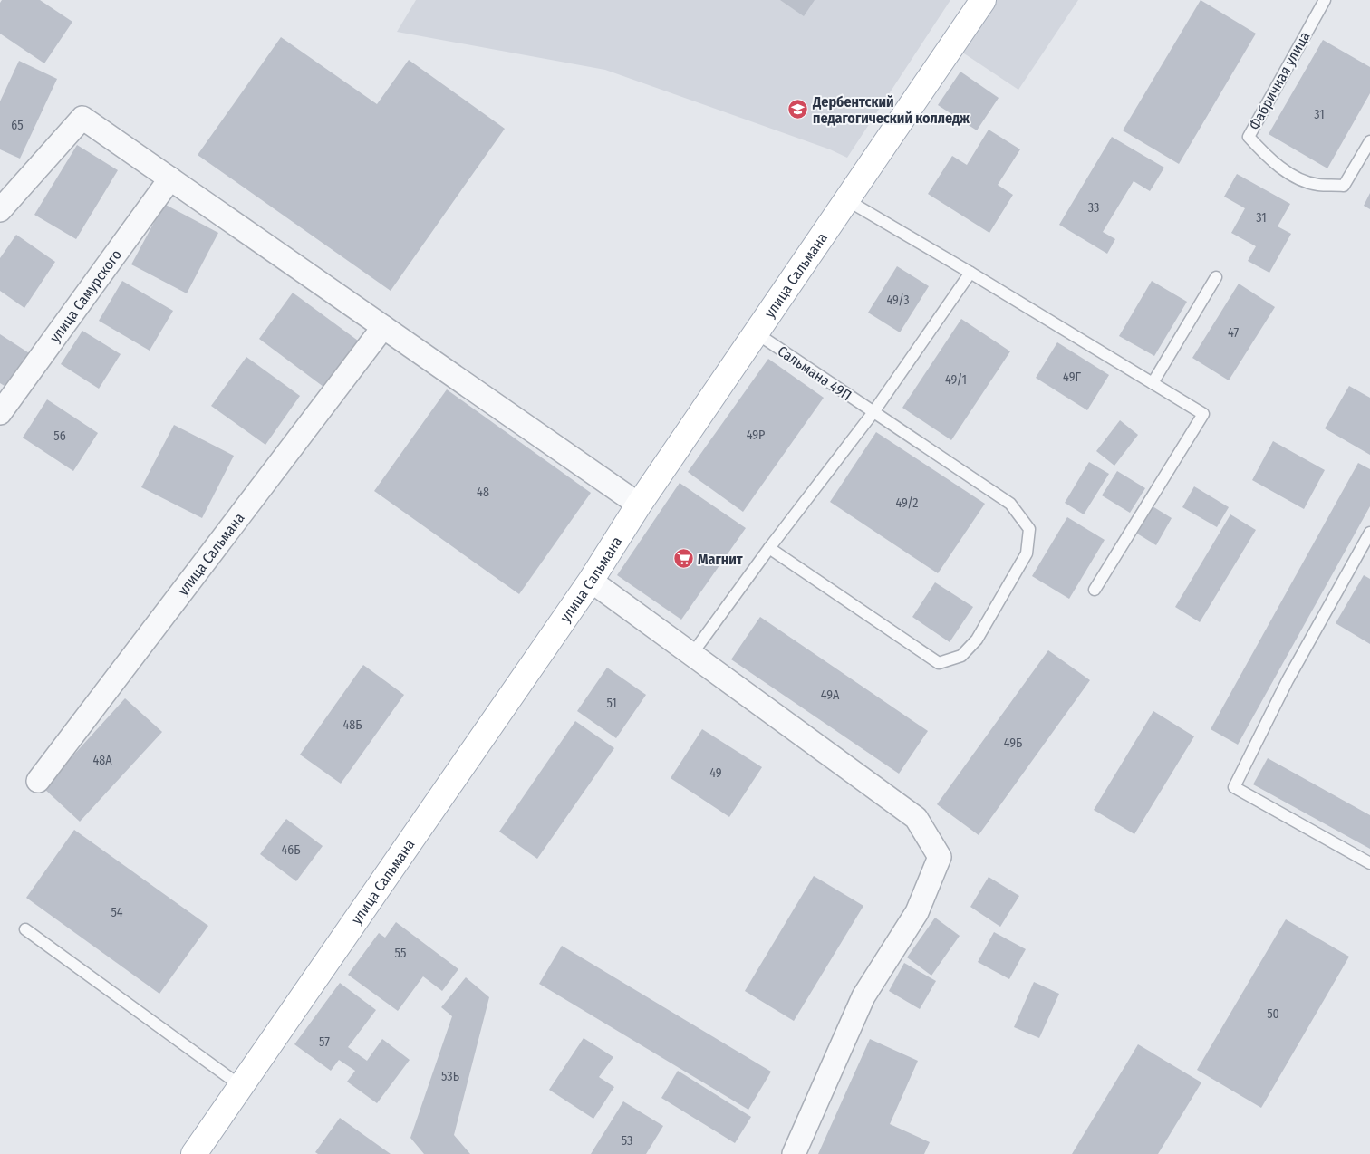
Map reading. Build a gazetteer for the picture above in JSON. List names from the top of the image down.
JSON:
{
  "streets": {
    "main road": ["улица Сальмана"],
    "street": ["улица Самурского"],
    "lane": ["Фабричная улица", "Сальмана 49П"]
  },
  "crossings": [
    ["улица Сальмана", "Сальмана 49П"]
  ],
  "places": {
    "school or university": ["Дербентский педагогический колледж"],
    "supermarket": ["Магнит"]
  },
  "house_numbers": [
    "31",
    "65",
    "33",
    "31",
    "49/3",
    "47",
    "49Г",
    "49/1",
    "49Р",
    "56",
    "48",
    "49/2",
    "49А",
    "51",
    "48Б",
    "49Б",
    "48А",
    "49",
    "46Б",
    "54",
    "55",
    "50",
    "57",
    "53Б",
    "53"
  ]
}
